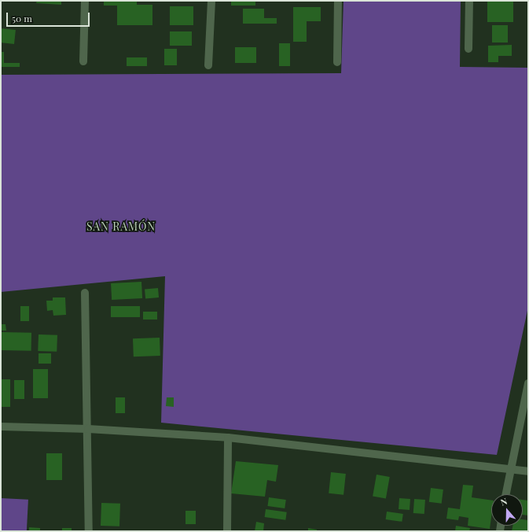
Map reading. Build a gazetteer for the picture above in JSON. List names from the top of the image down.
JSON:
{
  "districts": ["SAN RAMÓN"],
  "scale_bar": "50 m",
  "north": "top"
}
